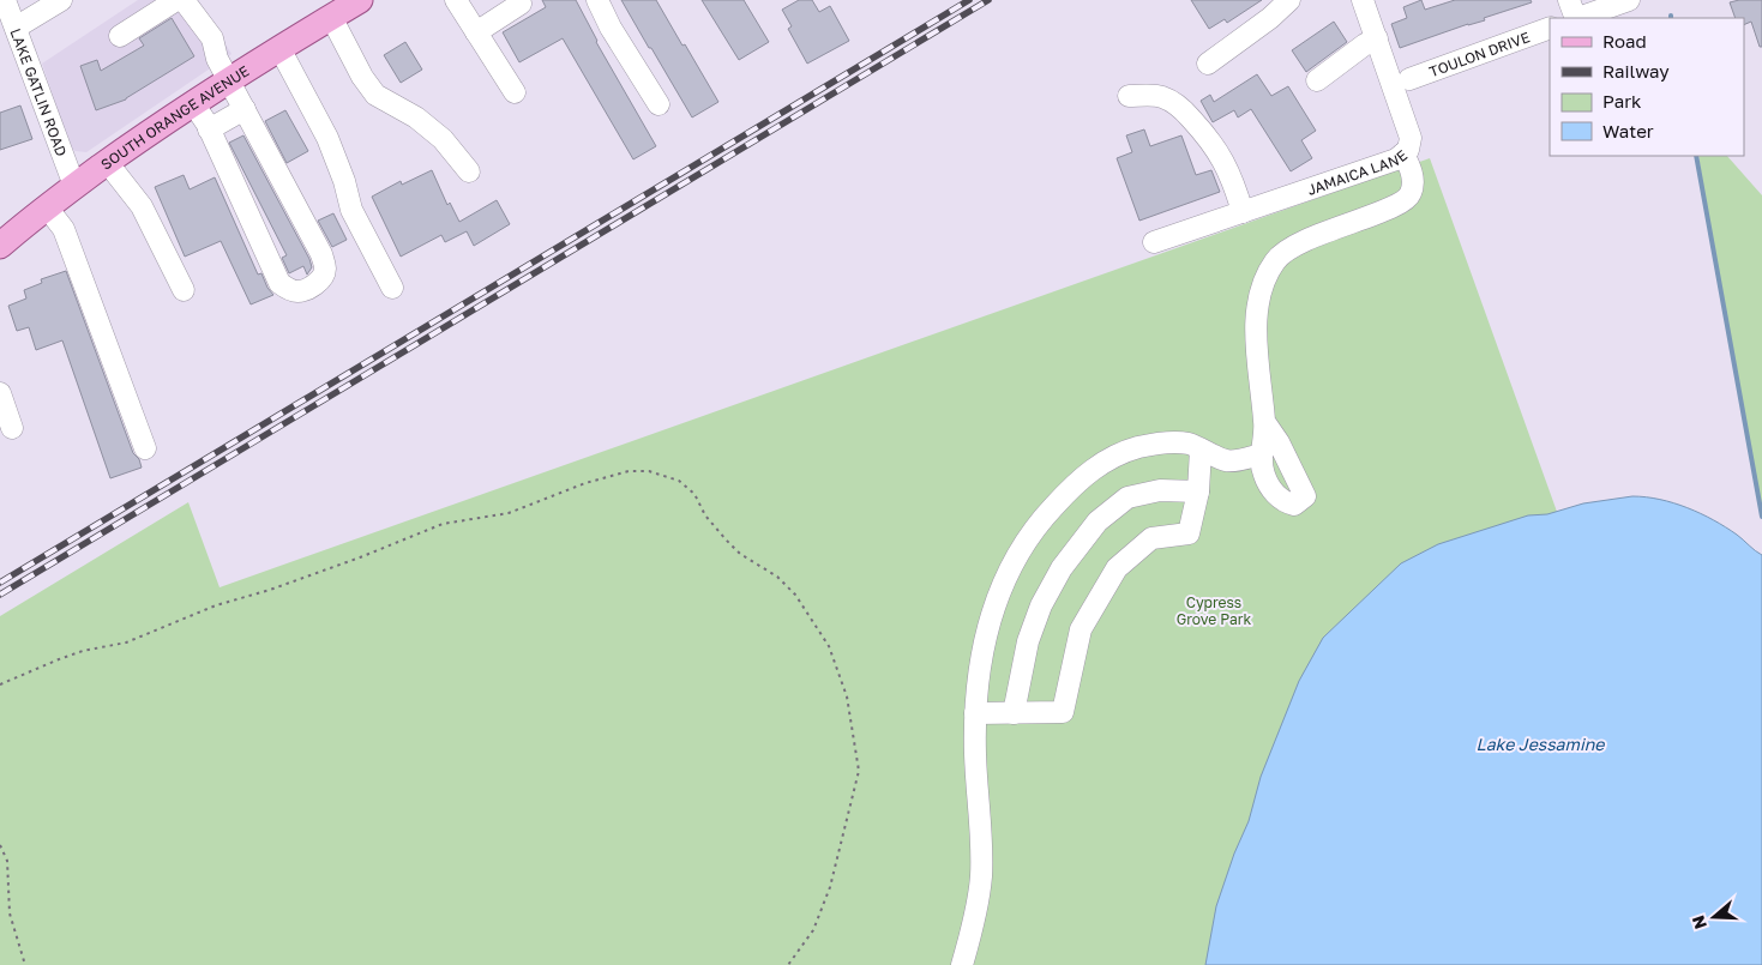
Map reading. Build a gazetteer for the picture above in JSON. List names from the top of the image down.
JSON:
{
  "streets": {
    "main road": ["SOUTH ORANGE AVENUE"],
    "street": ["TOULON DRIVE", "LAKE GATLIN ROAD", "JAMAICA LANE"]
  },
  "crossings": [
    ["LAKE GATLIN ROAD", "SOUTH ORANGE AVENUE"]
  ],
  "water": ["Lake Jessamine"],
  "parks": ["Cypress Grove Park"],
  "legend": [
    "Road",
    "Railway",
    "Park",
    "Water"
  ],
  "north": "left"
}
